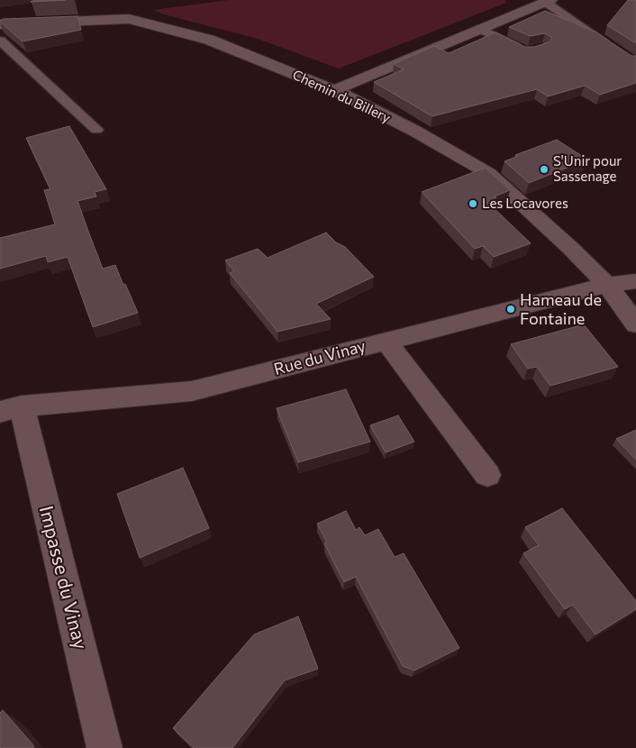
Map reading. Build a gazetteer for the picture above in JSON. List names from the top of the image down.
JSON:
{
  "streets": {
    "street": ["Chemin du Billery", "Rue du Vinay", "Impasse du Vinay"]
  },
  "crossings": [
    ["Chemin du Billery", "Rue du Vinay"],
    ["Rue du Vinay", "Impasse du Vinay"]
  ],
  "places": ["S'Unir pour Sassenage", "Les Locavores", "Hameau de Fontaine"]
}
